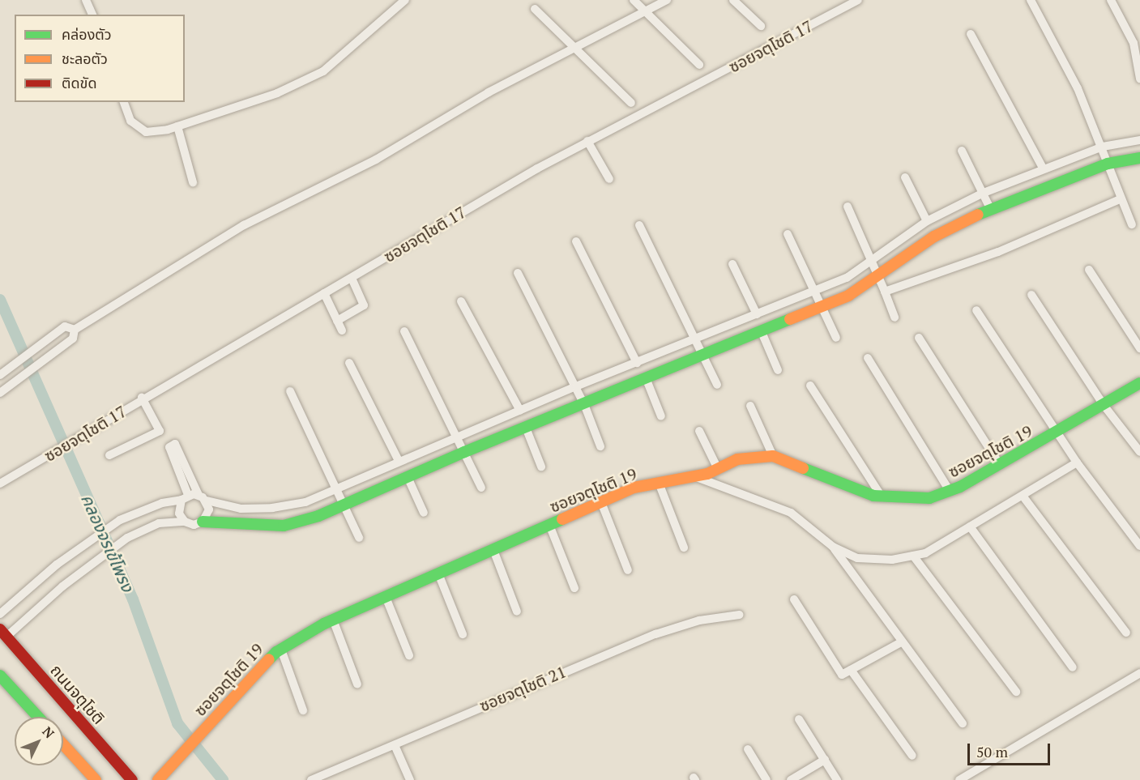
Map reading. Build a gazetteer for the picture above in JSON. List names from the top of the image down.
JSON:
{
  "streets": {
    "main road": ["ซอยจตุโชติ 19", "ถนนจตุโชติ"],
    "street": ["ซอยจตุโชติ 17", "ซอยจตุโชติ 21"]
  },
  "water": ["คลองจรเข้โพรง"],
  "legend": ["คล่องตัว", "ชะลอตัว", "ติดขัด"],
  "scale_bar": "50 m",
  "north": "top right"
}
